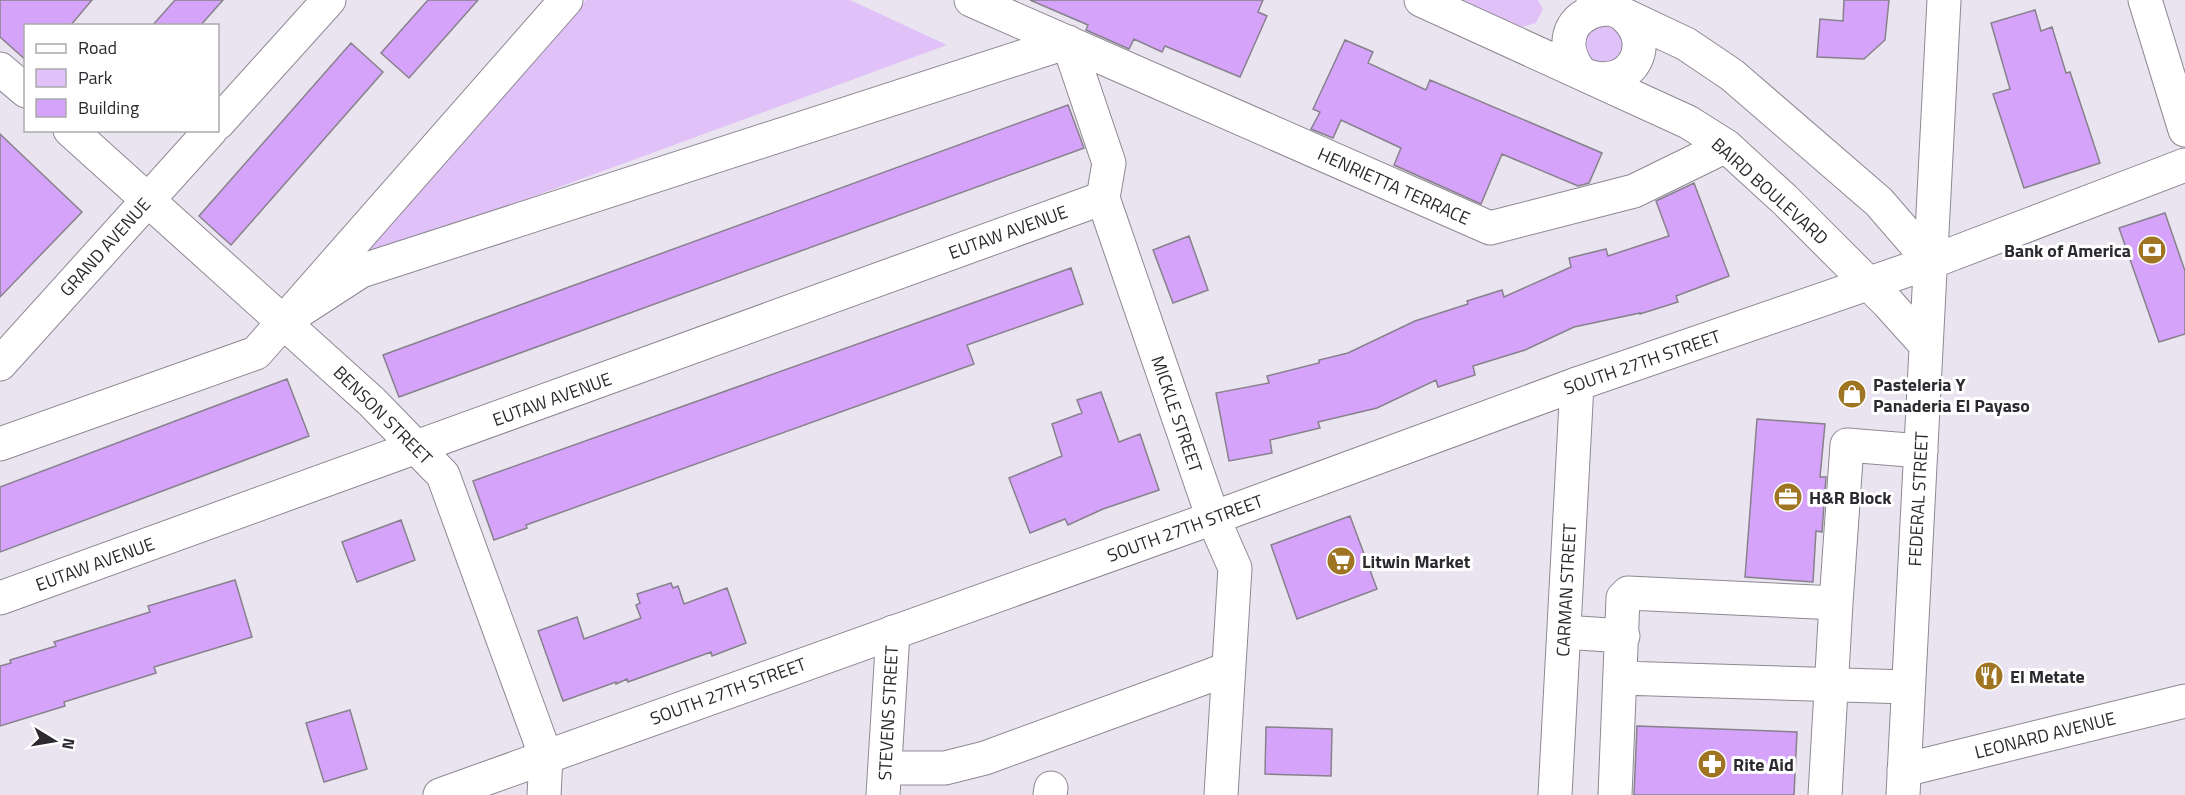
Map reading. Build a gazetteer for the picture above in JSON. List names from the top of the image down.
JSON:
{
  "streets": {
    "street": [
      "HENRIETTA TERRACE",
      "BAIRD BOULEVARD",
      "EUTAW AVENUE",
      "GRAND AVENUE",
      "SOUTH 27TH STREET",
      "MICKLE STREET",
      "BENSON STREET",
      "FEDERAL STREET",
      "CARMAN STREET",
      "STEVENS STREET",
      "LEONARD AVENUE"
    ]
  },
  "crossings": [
    ["HENRIETTA TERRACE", "BAIRD BOULEVARD"],
    ["HENRIETTA TERRACE", "MICKLE STREET"],
    ["BAIRD BOULEVARD", "SOUTH 27TH STREET"],
    ["BAIRD BOULEVARD", "FEDERAL STREET"],
    ["EUTAW AVENUE", "MICKLE STREET"],
    ["EUTAW AVENUE", "BENSON STREET"],
    ["GRAND AVENUE", "BENSON STREET"],
    ["SOUTH 27TH STREET", "MICKLE STREET"],
    ["SOUTH 27TH STREET", "BENSON STREET"],
    ["SOUTH 27TH STREET", "FEDERAL STREET"],
    ["SOUTH 27TH STREET", "CARMAN STREET"],
    ["SOUTH 27TH STREET", "STEVENS STREET"],
    ["FEDERAL STREET", "LEONARD AVENUE"]
  ],
  "places": {
    "bank": ["Bank of America"],
    "shop": ["Pasteleria Y Panaderia El Payaso"],
    "office": ["H&R Block"],
    "supermarket": ["Litwin Market"],
    "restaurant": ["El Metate"],
    "pharmacy": ["Rite Aid"]
  },
  "legend": ["Road", "Park", "Building"],
  "north": "right"
}
